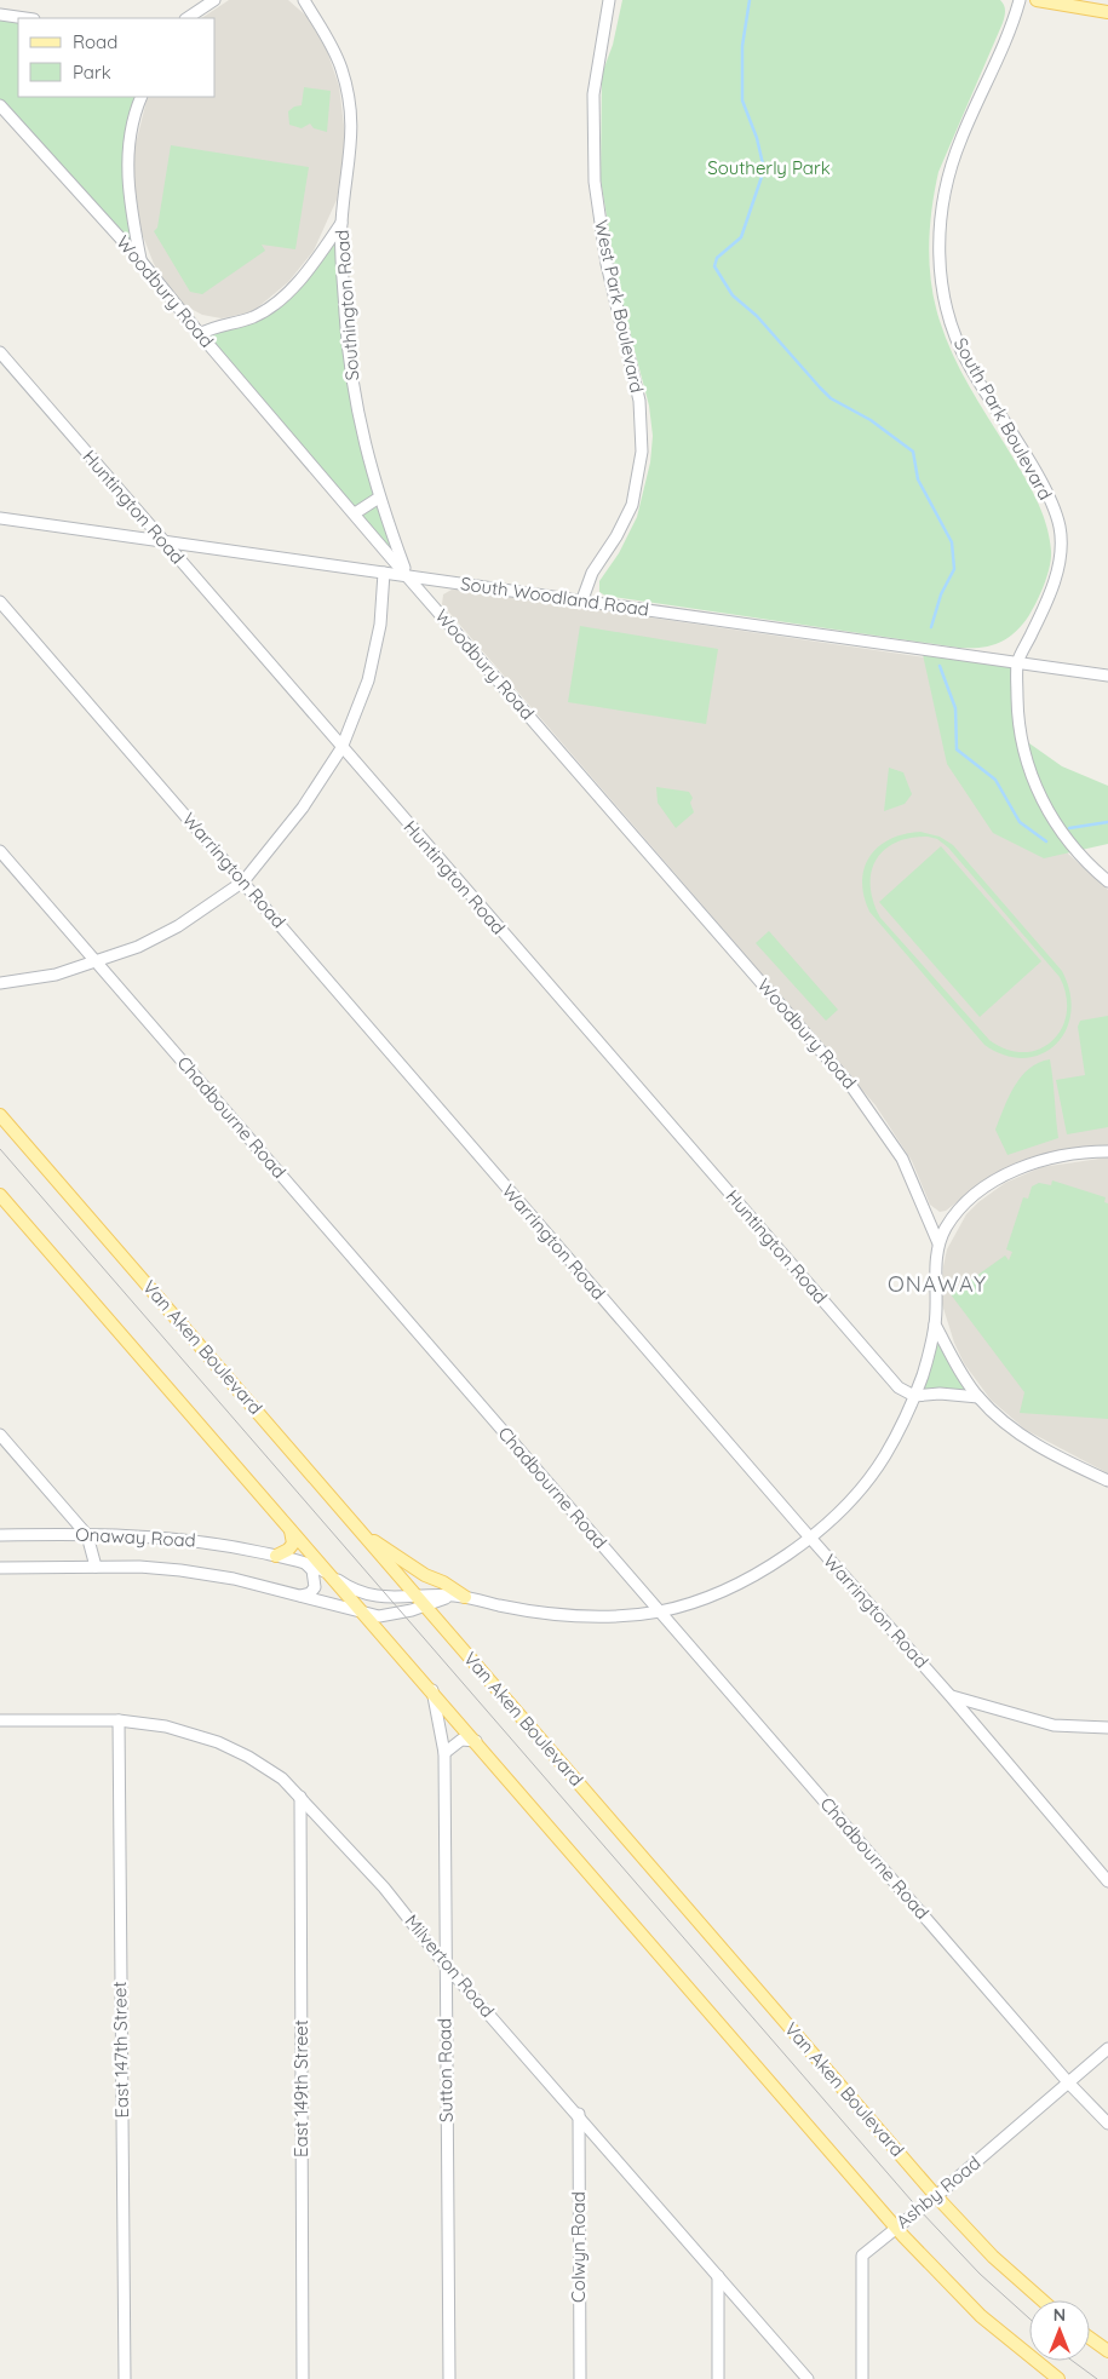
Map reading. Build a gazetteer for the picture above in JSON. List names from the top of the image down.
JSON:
{
  "streets": {
    "main road": ["Van Aken Boulevard"],
    "street": [
      "Woodbury Road",
      "Southington Road",
      "West Park Boulevard",
      "South Park Boulevard",
      "Huntington Road",
      "South Woodland Road",
      "Warrington Road",
      "Chadbourne Road",
      "Onaway Road",
      "Milverton Road",
      "East 147th Street",
      "Sutton Road",
      "East 149th Street",
      "Ashby Road",
      "Colwyn Road"
    ]
  },
  "crossings": [
    ["Woodbury Road", "Southington Road"],
    ["Woodbury Road", "South Woodland Road"],
    ["Southington Road", "South Woodland Road"],
    ["West Park Boulevard", "South Woodland Road"],
    ["South Park Boulevard", "South Woodland Road"],
    ["Huntington Road", "South Woodland Road"],
    ["Chadbourne Road", "Ashby Road"],
    ["Van Aken Boulevard", "Onaway Road"],
    ["Van Aken Boulevard", "Ashby Road"],
    ["Milverton Road", "East 147th Street"],
    ["Milverton Road", "Sutton Road"],
    ["Milverton Road", "East 149th Street"],
    ["Milverton Road", "Colwyn Road"]
  ],
  "districts": ["ONAWAY"],
  "parks": ["Southerly Park"],
  "legend": ["Road", "Park"],
  "north": "top"
}
